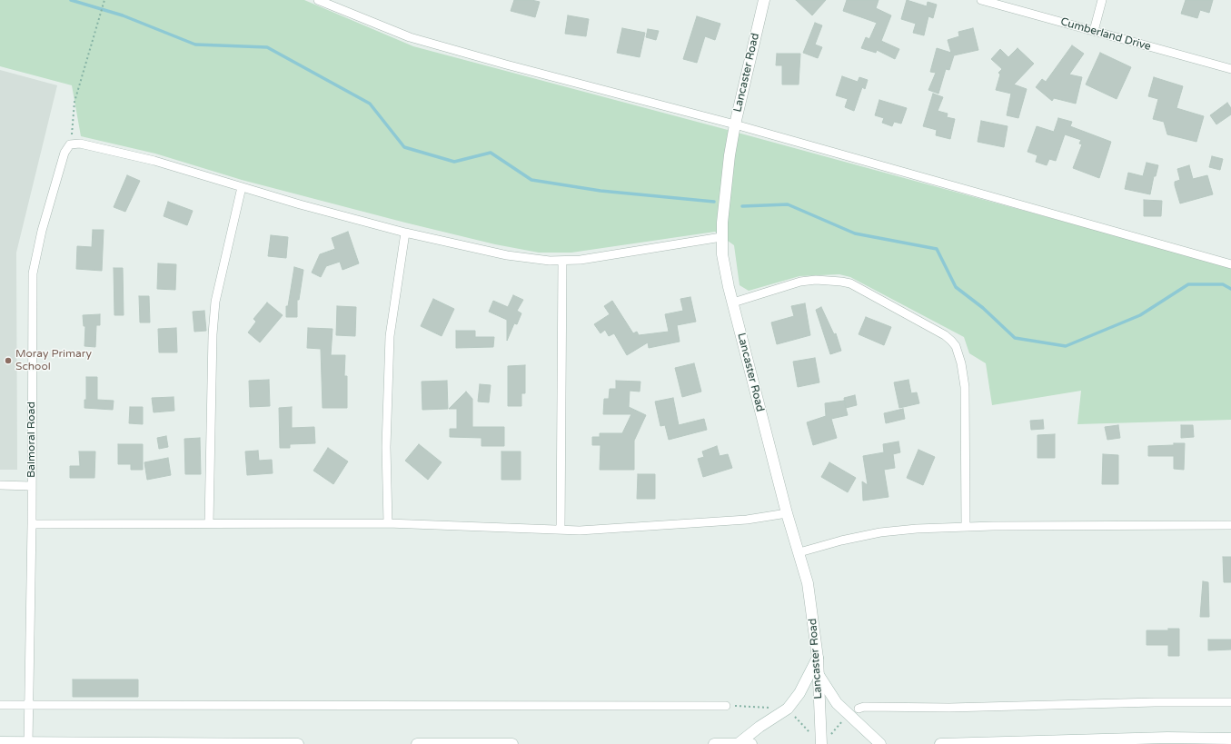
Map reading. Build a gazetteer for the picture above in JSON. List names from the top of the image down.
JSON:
{
  "streets": {
    "main road": ["Lancaster Road"],
    "street": ["Cumberland Drive", "Balmoral Road"]
  },
  "places": ["Moray Primary School"]
}
